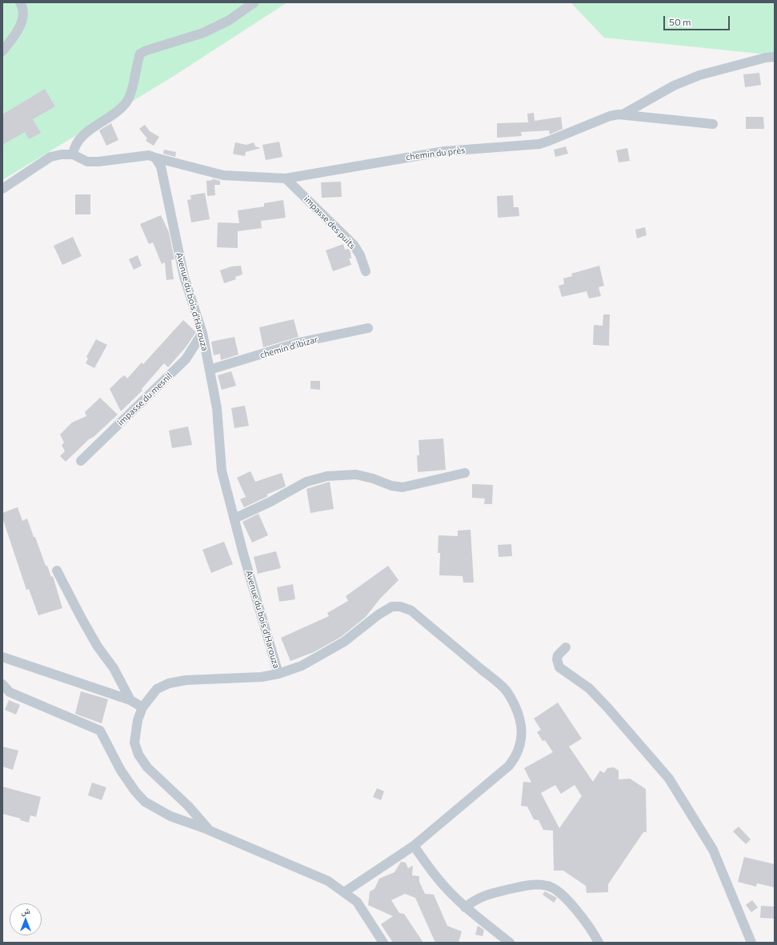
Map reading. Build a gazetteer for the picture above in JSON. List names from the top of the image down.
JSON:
{
  "streets": {
    "street": [
      "chemin du près",
      "impasse des puits",
      "Avenue du bois d'Harouza",
      "chemin d'ibizar",
      "impasse du mesnil"
    ]
  },
  "crossings": [
    ["chemin du près", "impasse des puits"],
    ["chemin du près", "Avenue du bois d'Harouza"],
    ["Avenue du bois d'Harouza", "chemin d'ibizar"],
    ["Avenue du bois d'Harouza", "impasse du mesnil"]
  ],
  "scale_bar": "50 m",
  "north": "top"
}
